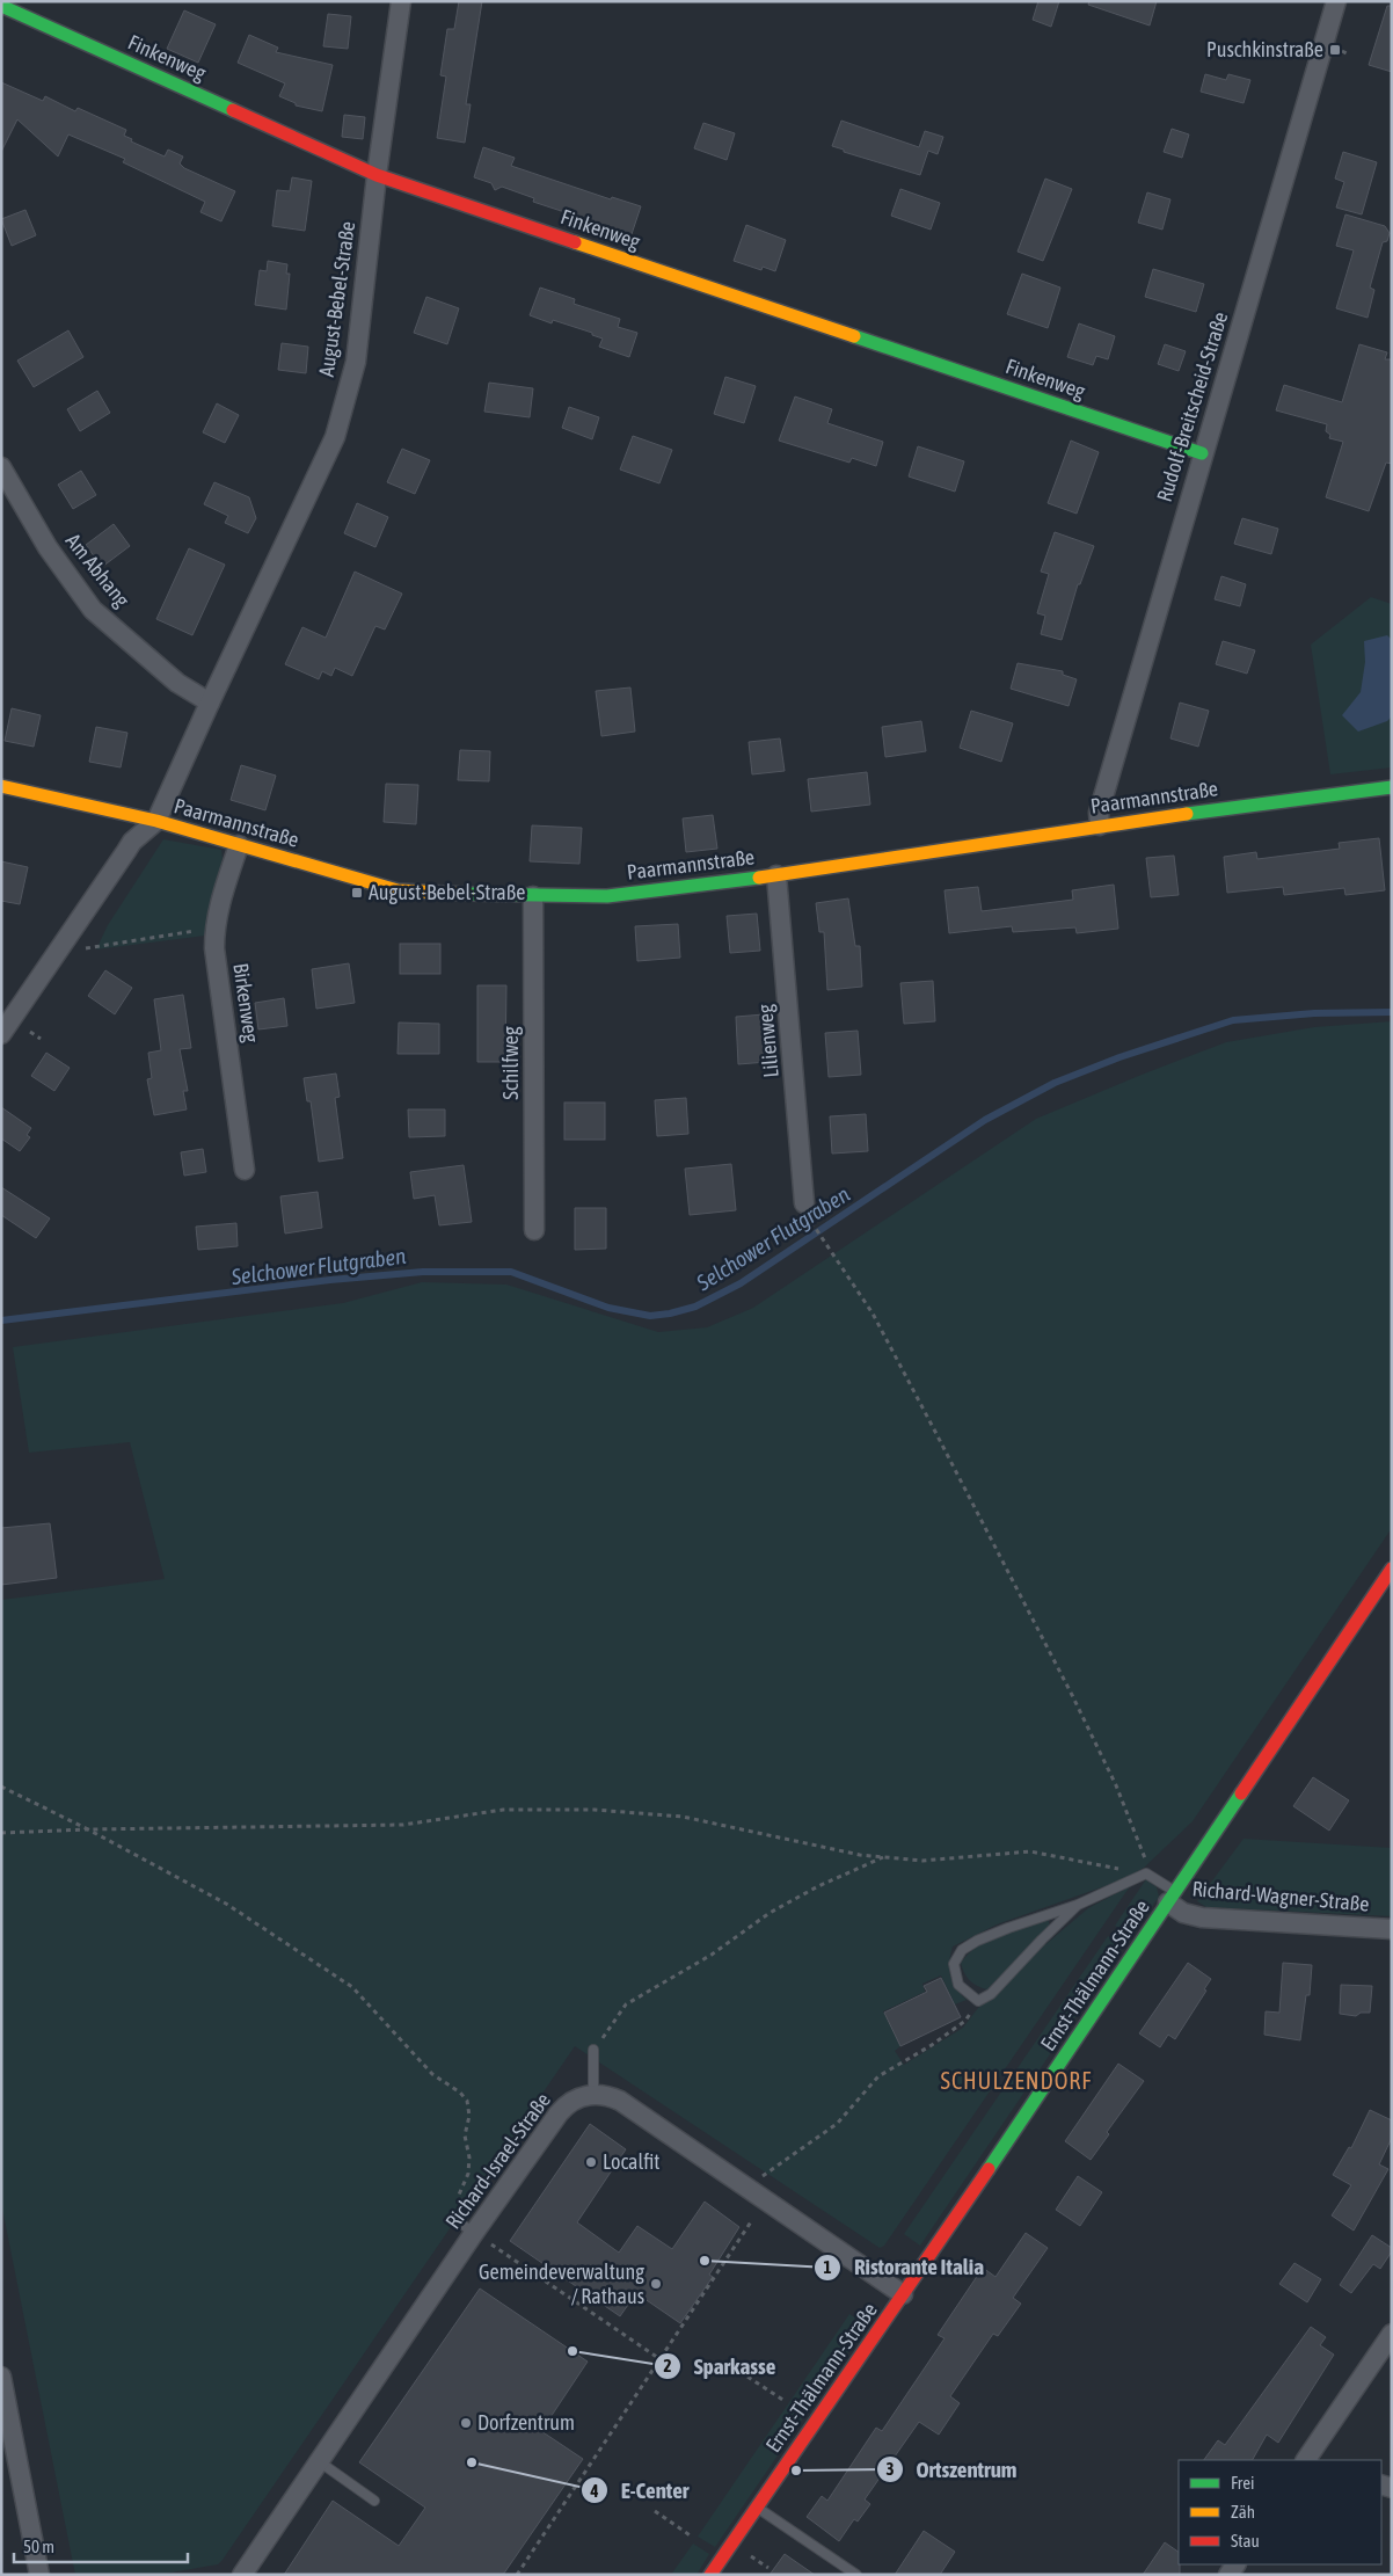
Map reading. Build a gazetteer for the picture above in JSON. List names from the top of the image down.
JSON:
{
  "streets": {
    "street": [
      "Finkenweg",
      "August-Bebel-Straße",
      "Rudolf-Breitscheid-Straße",
      "Am Abhang",
      "Paarmannstraße",
      "Birkenweg",
      "Lilienweg",
      "Schilfweg",
      "Richard-Wagner-Straße",
      "Ernst-Thälmann-Straße",
      "Richard-Israel-Straße"
    ]
  },
  "crossings": [
    ["Finkenweg", "August-Bebel-Straße"],
    ["Finkenweg", "Rudolf-Breitscheid-Straße"],
    ["August-Bebel-Straße", "Am Abhang"],
    ["August-Bebel-Straße", "Paarmannstraße"],
    ["Rudolf-Breitscheid-Straße", "Paarmannstraße"],
    ["Paarmannstraße", "Birkenweg"],
    ["Paarmannstraße", "Lilienweg"],
    ["Paarmannstraße", "Schilfweg"],
    ["Richard-Wagner-Straße", "Ernst-Thälmann-Straße"]
  ],
  "districts": ["SCHULZENDORF"],
  "water": ["Selchower Flutgraben"],
  "places": {
    "transit": ["Puschkinstraße", "August-Bebel-Straße"],
    "other": [
      "Localfit",
      "Ristorante Italia",
      "Gemeindeverwaltung / Rathaus",
      "Sparkasse",
      "Dorfzentrum",
      "E-Center",
      "Ortszentrum"
    ]
  },
  "legend": ["Frei", "Zäh", "Stau"],
  "scale_bar": "50 m"
}
